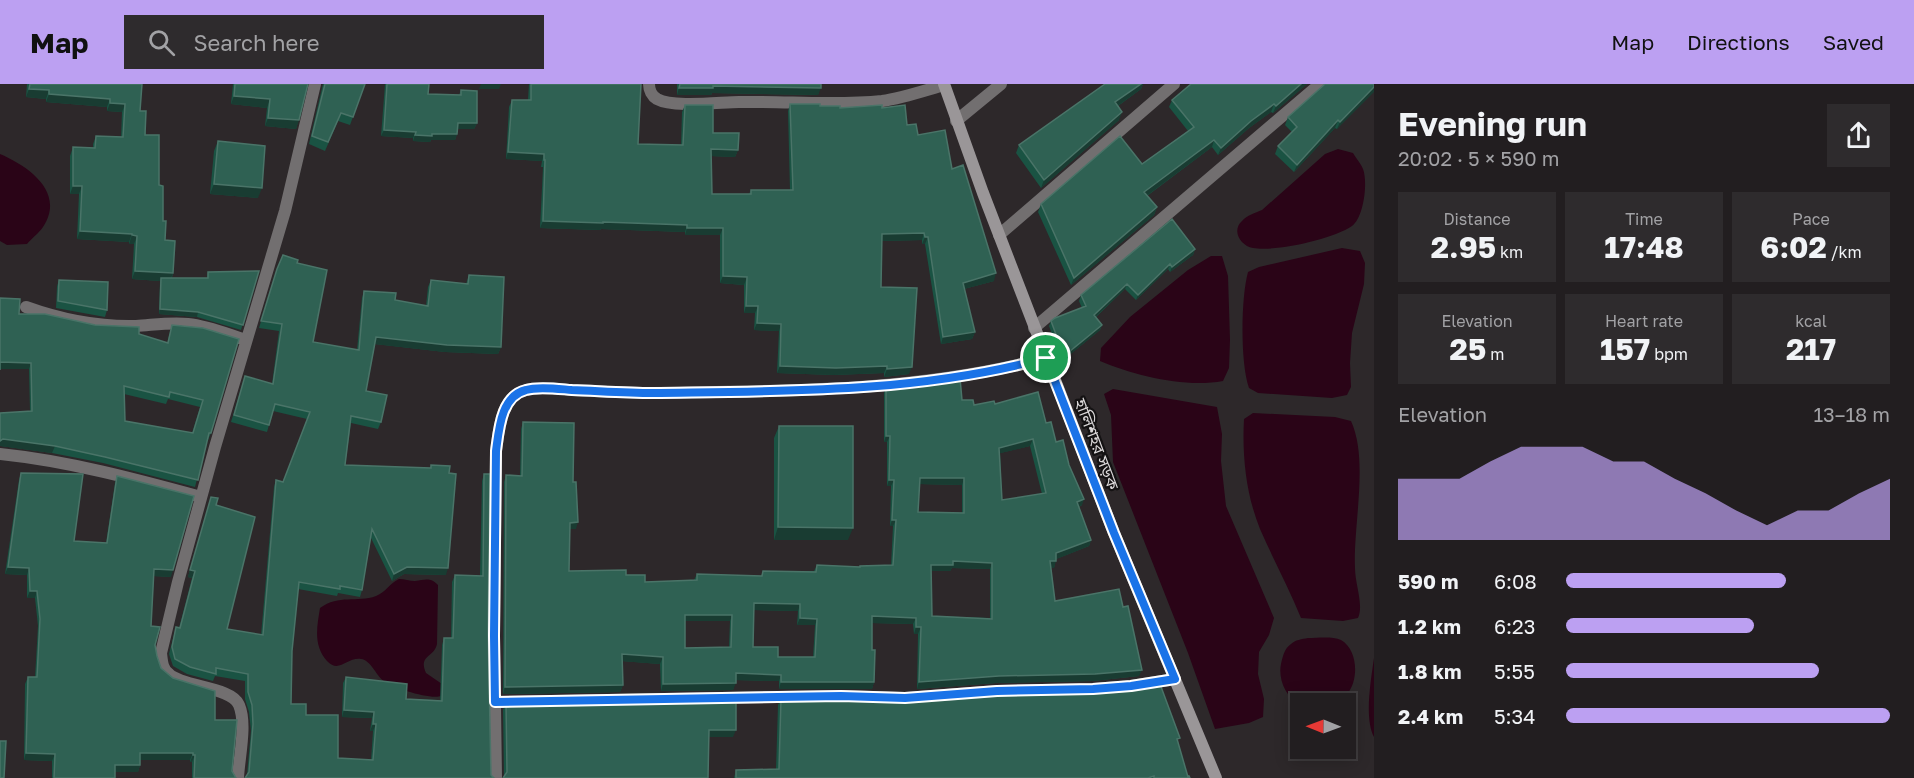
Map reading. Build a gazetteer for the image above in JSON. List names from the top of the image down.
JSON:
{
  "streets": {
    "street": ["হালিশহর সড়ক"]
  },
  "north": "left",
  "page": {
    "header": "Map",
    "search": "Search here",
    "nav": ["Map", "Directions", "Saved"],
    "heading": ["Evening run", "20:02 · 5 × 590 m"],
    "stats": [
      ["Distance", "2.95 km"],
      ["Time", "17:48"],
      ["Pace", "6:02 /km"],
      ["Elevation", "25 m"],
      ["Heart rate", "157 bpm"],
      ["kcal", "217"]
    ],
    "chart": ["Elevation", "13–18 m"],
    "list": [
      {
        "name": "590 m",
        "note": "6:08"
      },
      {
        "name": "1.2 km",
        "note": "6:23"
      },
      {
        "name": "1.8 km",
        "note": "5:55"
      },
      {
        "name": "2.4 km",
        "note": "5:34"
      }
    ]
  }
}
